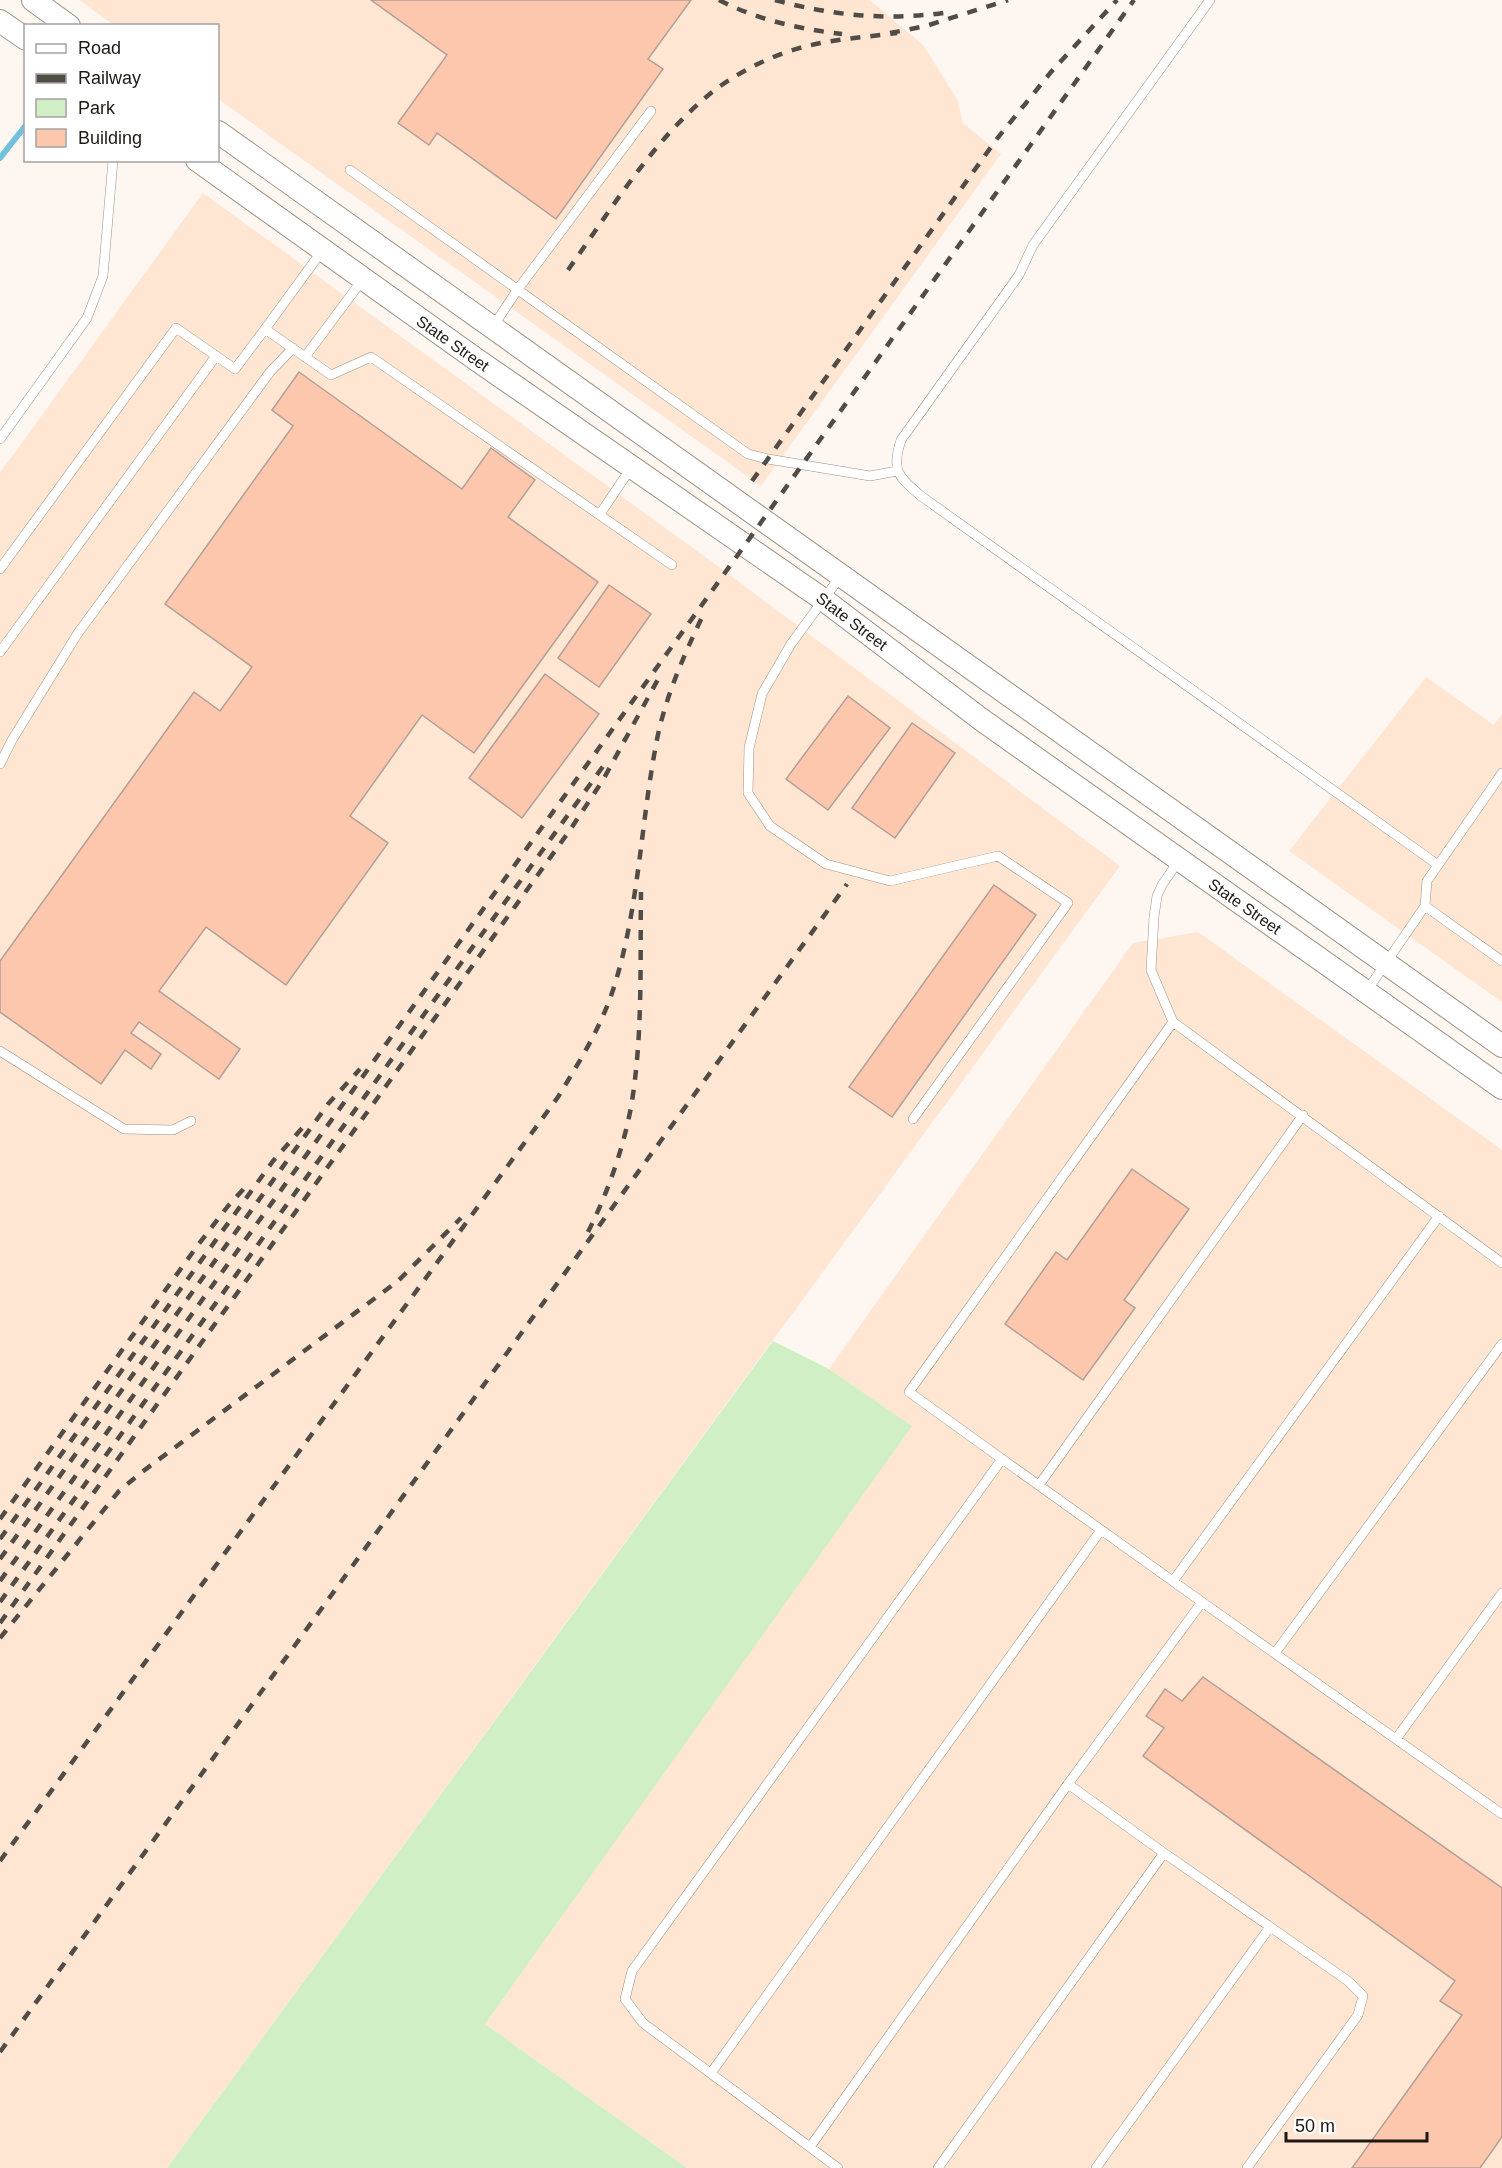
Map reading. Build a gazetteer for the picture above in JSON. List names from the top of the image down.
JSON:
{
  "streets": {
    "street": ["State Street"]
  },
  "legend": [
    "Road",
    "Railway",
    "Park",
    "Building"
  ],
  "scale_bar": "50 m"
}
